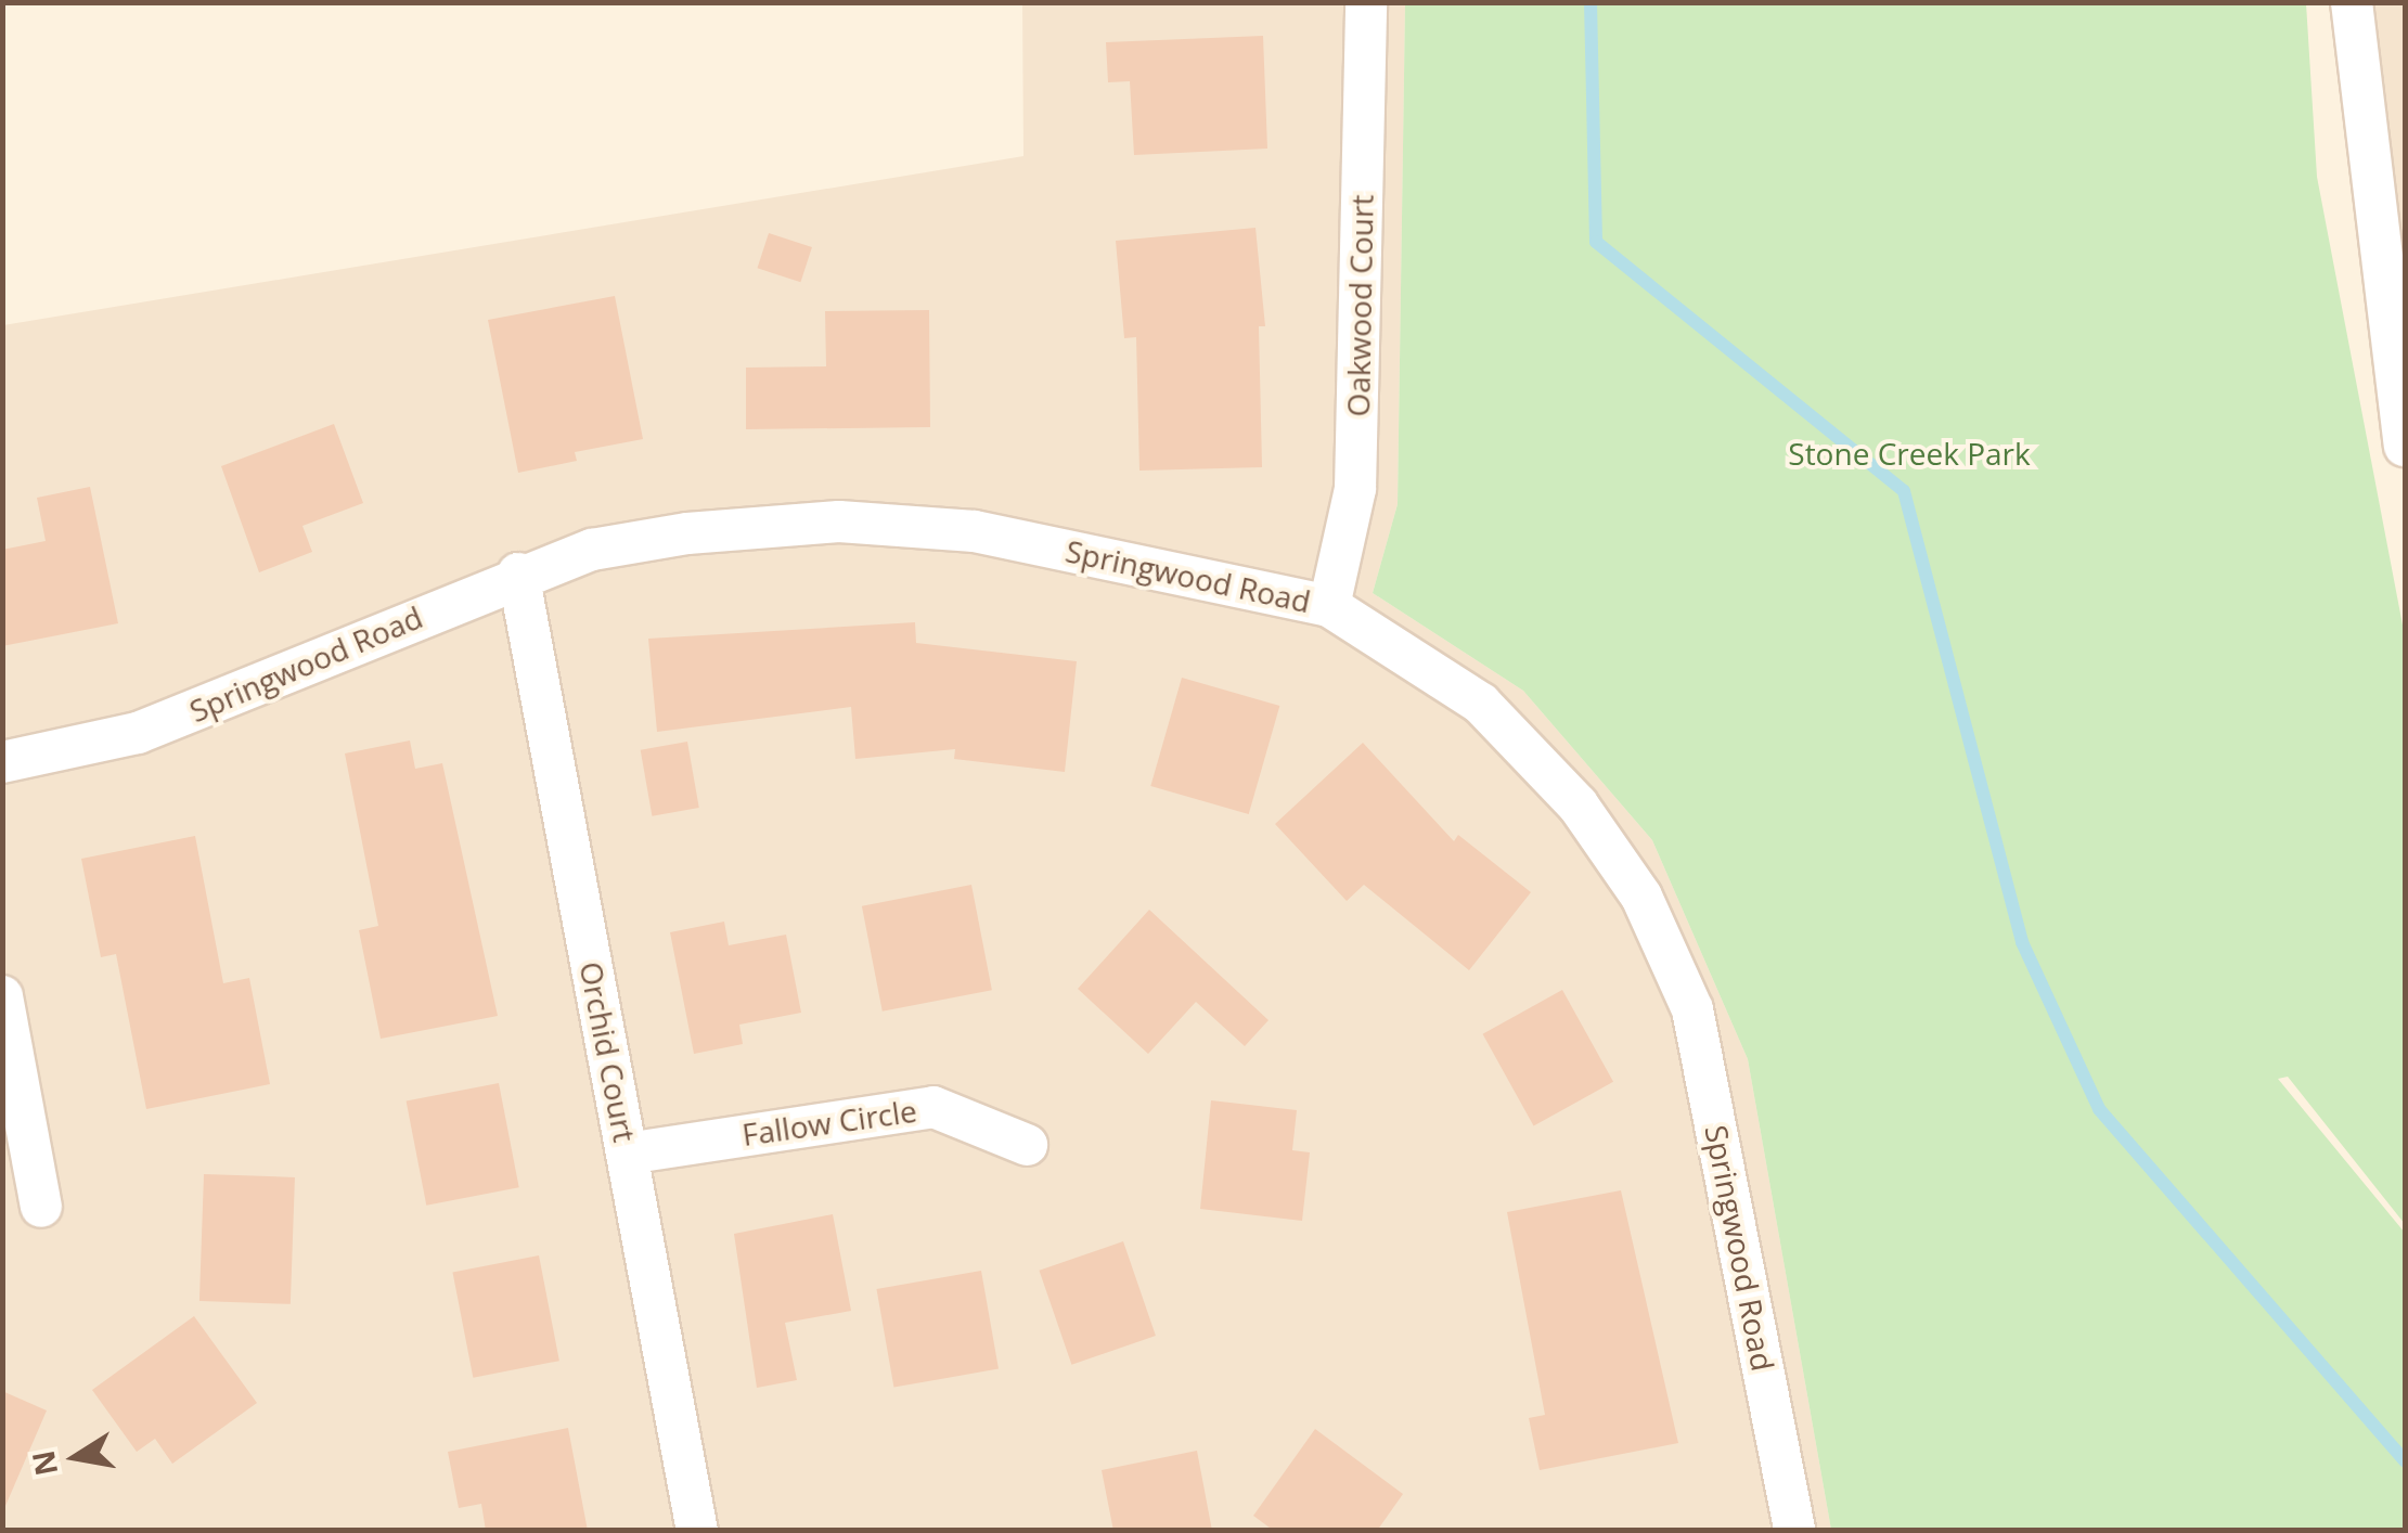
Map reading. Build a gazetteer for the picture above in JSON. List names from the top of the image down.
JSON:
{
  "streets": {
    "street": [
      "Oakwood Court",
      "Springwood Road",
      "Orchid Court",
      "Fallow Circle"
    ]
  },
  "crossings": [
    ["Oakwood Court", "Springwood Road"],
    ["Springwood Road", "Orchid Court"],
    ["Orchid Court", "Fallow Circle"]
  ],
  "parks": ["Stone Creek Park"],
  "north": "left"
}
